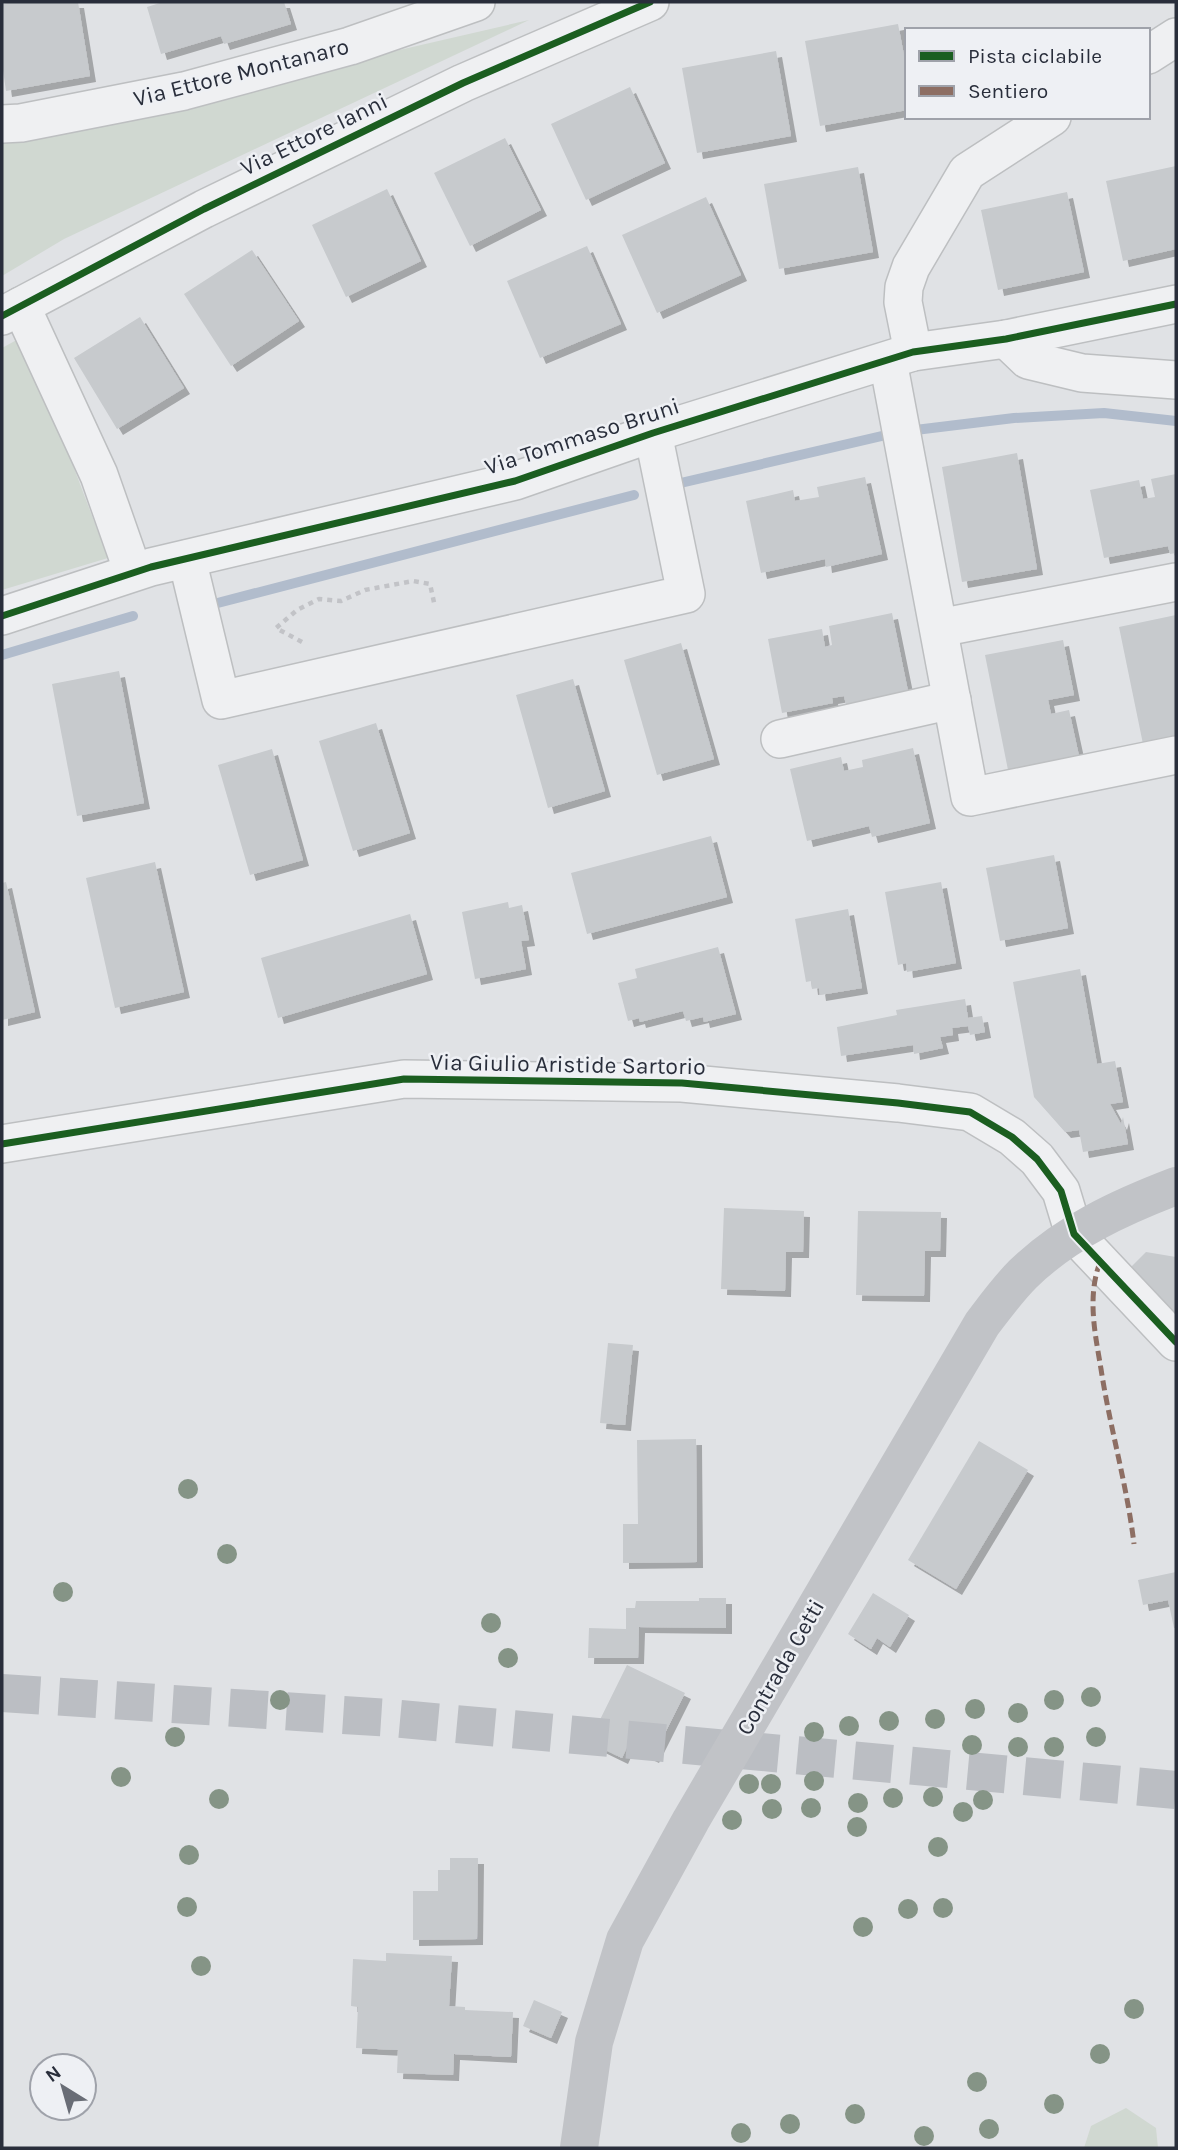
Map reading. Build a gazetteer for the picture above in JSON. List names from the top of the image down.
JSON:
{
  "streets": {
    "main road": ["Contrada Cetti"],
    "street": [
      "Via Ettore Montanaro",
      "Via Ettore Ianni",
      "Via Tommaso Bruni",
      "Via Giulio Aristide Sartorio"
    ]
  },
  "crossings": [
    ["Via Giulio Aristide Sartorio", "Contrada Cetti"]
  ],
  "legend": ["Pista ciclabile", "Sentiero"],
  "north": "top left"
}
